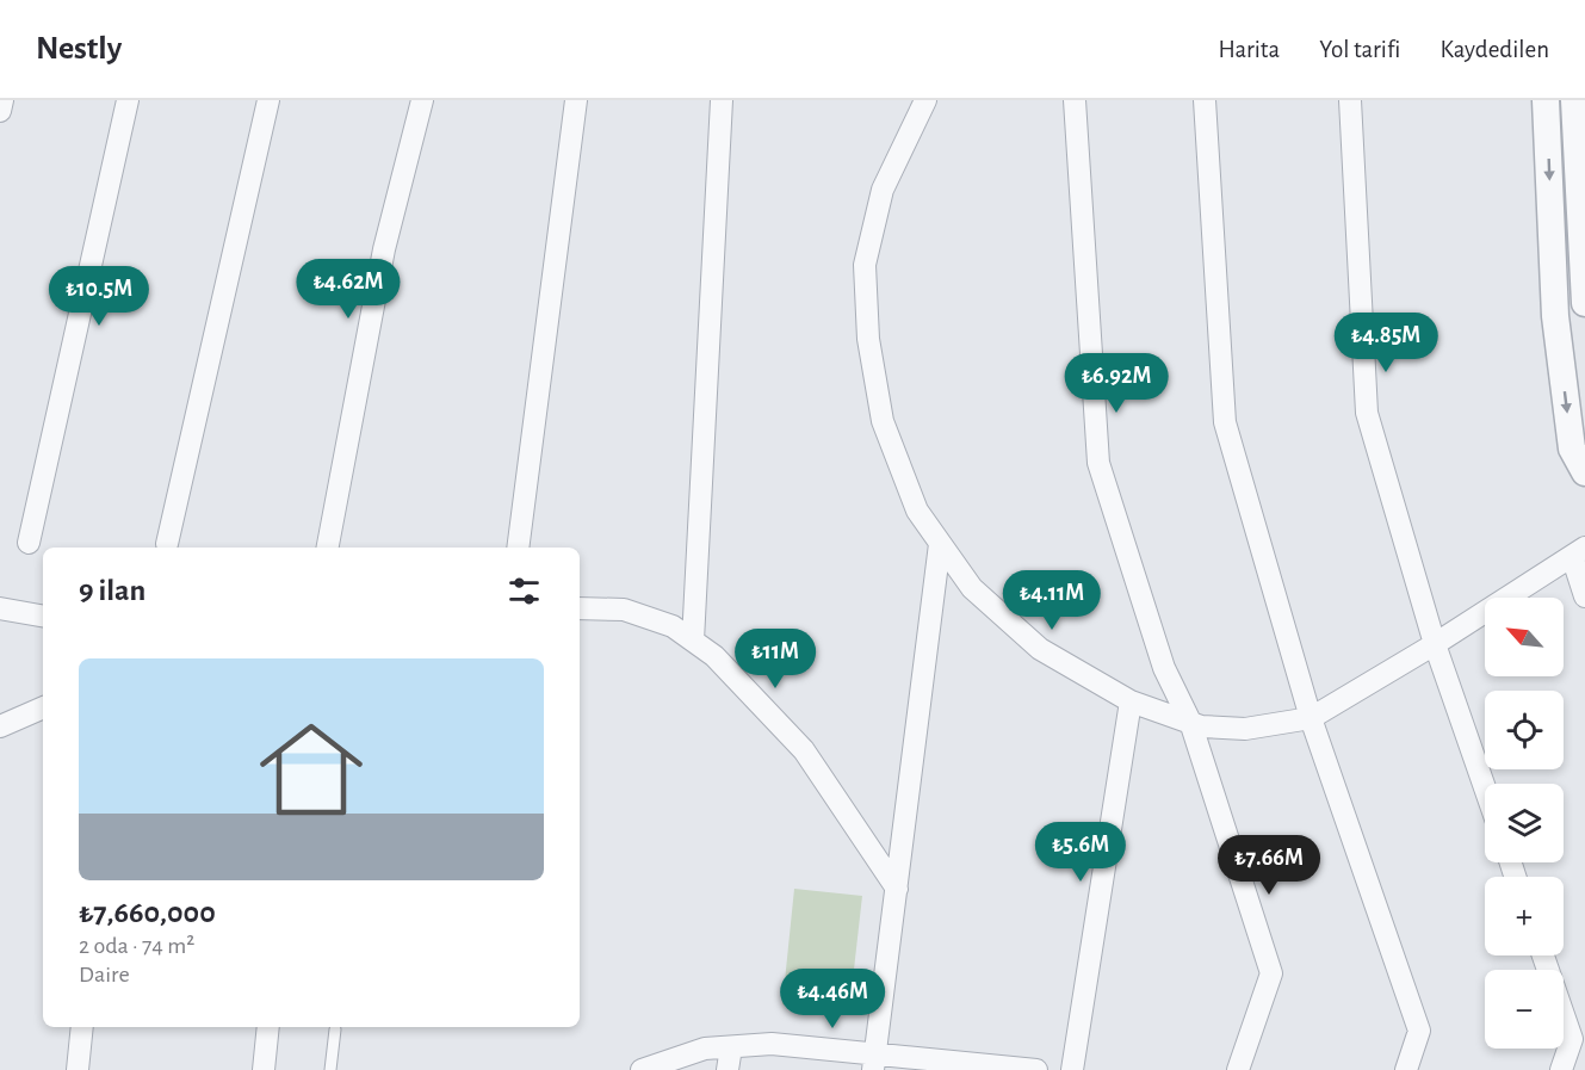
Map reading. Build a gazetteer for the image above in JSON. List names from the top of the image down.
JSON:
{
  "north": "top left",
  "page": {
    "header": "Nestly",
    "nav": ["Harita", "Yol tarifi", "Kaydedilen"],
    "price": [
      "₺4.62M",
      "₺10.5M",
      "₺4.85M",
      "₺6.92M",
      "₺4.11M",
      "₺11M",
      "₺5.6M",
      "₺7.66M",
      "₺4.46M"
    ],
    "heading": "9 ilan",
    "map_buttons": ["+", "−"],
    "list": [
      {
        "name": "₺7,660,000",
        "note": "2 oda · 74 m² · Daire"
      }
    ]
  }
}
